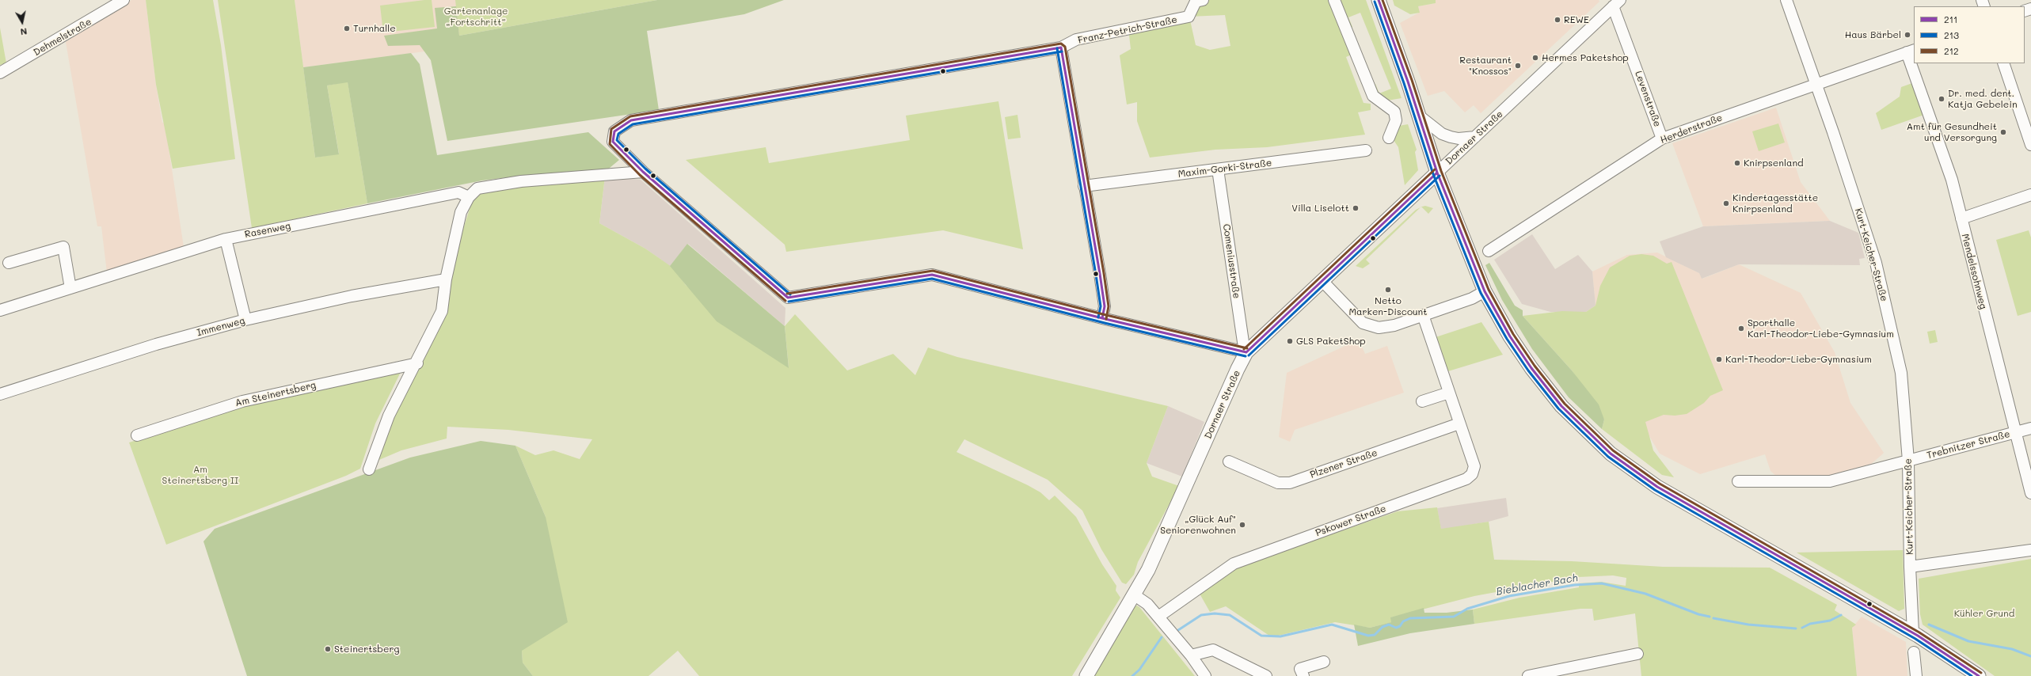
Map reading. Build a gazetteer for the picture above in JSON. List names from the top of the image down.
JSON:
{
  "streets": {
    "main road": ["Dornaer Straße"],
    "street": [
      "Franz-Petrich-Straße",
      "Dehmelstraße",
      "Levenstraße",
      "Herderstraße",
      "Maxim-Gorki-Straße",
      "Rasenweg",
      "Kurt-Keicher-Straße",
      "Comeniusstraße",
      "Mendelssohnweg",
      "Immenweg",
      "Am Steinertsberg",
      "Trebnitzer Straße",
      "Plzener Straße",
      "Pskower Straße"
    ]
  },
  "crossings": [
    ["Levenstraße", "Herderstraße"],
    ["Levenstraße", "Dornaer Straße"],
    ["Herderstraße", "Kurt-Keicher-Straße"],
    ["Herderstraße", "Mendelssohnweg"],
    ["Dornaer Straße", "Comeniusstraße"],
    ["Maxim-Gorki-Straße", "Comeniusstraße"],
    ["Kurt-Keicher-Straße", "Trebnitzer Straße"],
    ["Mendelssohnweg", "Trebnitzer Straße"],
    ["Plzener Straße", "Pskower Straße"]
  ],
  "water": ["Bieblacher Bach"],
  "parks": ["Gartenanlage „Fortschritt“", "Am Steinertsberg II", "Kühler Grund"],
  "places": [
    "REWE",
    "Turnhalle",
    "Haus Bärbel",
    "Hermes Paketshop",
    "Restaurant \"Knossos\"",
    "Dr. med. dent. Katja Gebelein",
    "Amt für Gesundheit und Versorgung",
    "Knirpsenland",
    "Kindertagesstätte Knirpsenland",
    "Villa Liselott",
    "Netto Marken-Discount",
    "Sporthalle Karl-Theodor-Liebe-Gymnasium",
    "GLS PaketShop",
    "Karl-Theodor-Liebe-Gymnasium",
    "„Glück Auf\" Seniorenwohnen",
    "Steinertsberg"
  ],
  "lines": ["transit line 211", "transit line 212", "transit line 213"],
  "legend": ["211", "213", "212"],
  "north": "bottom"
}
